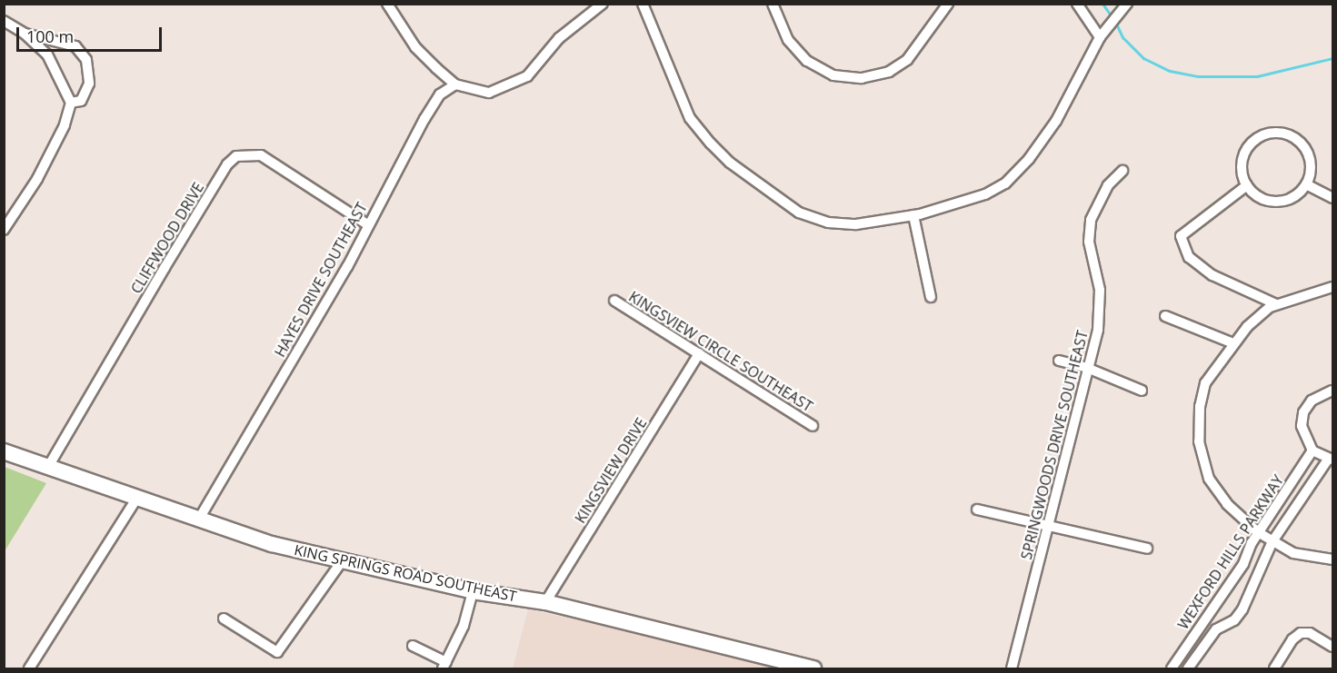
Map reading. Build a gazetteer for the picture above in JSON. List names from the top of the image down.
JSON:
{
  "streets": {
    "street": [
      "CLIFFWOOD DRIVE",
      "HAYES DRIVE SOUTHEAST",
      "KINGSVIEW CIRCLE SOUTHEAST",
      "SPRINGWOODS DRIVE SOUTHEAST",
      "KINGSVIEW DRIVE",
      "WEXFORD HILLS PARKWAY",
      "KING SPRINGS ROAD SOUTHEAST"
    ]
  },
  "crossings": [
    ["CLIFFWOOD DRIVE", "HAYES DRIVE SOUTHEAST"],
    ["CLIFFWOOD DRIVE", "KING SPRINGS ROAD SOUTHEAST"],
    ["HAYES DRIVE SOUTHEAST", "KING SPRINGS ROAD SOUTHEAST"],
    ["KINGSVIEW CIRCLE SOUTHEAST", "KINGSVIEW DRIVE"],
    ["KINGSVIEW DRIVE", "KING SPRINGS ROAD SOUTHEAST"]
  ],
  "scale_bar": "100 m"
}
